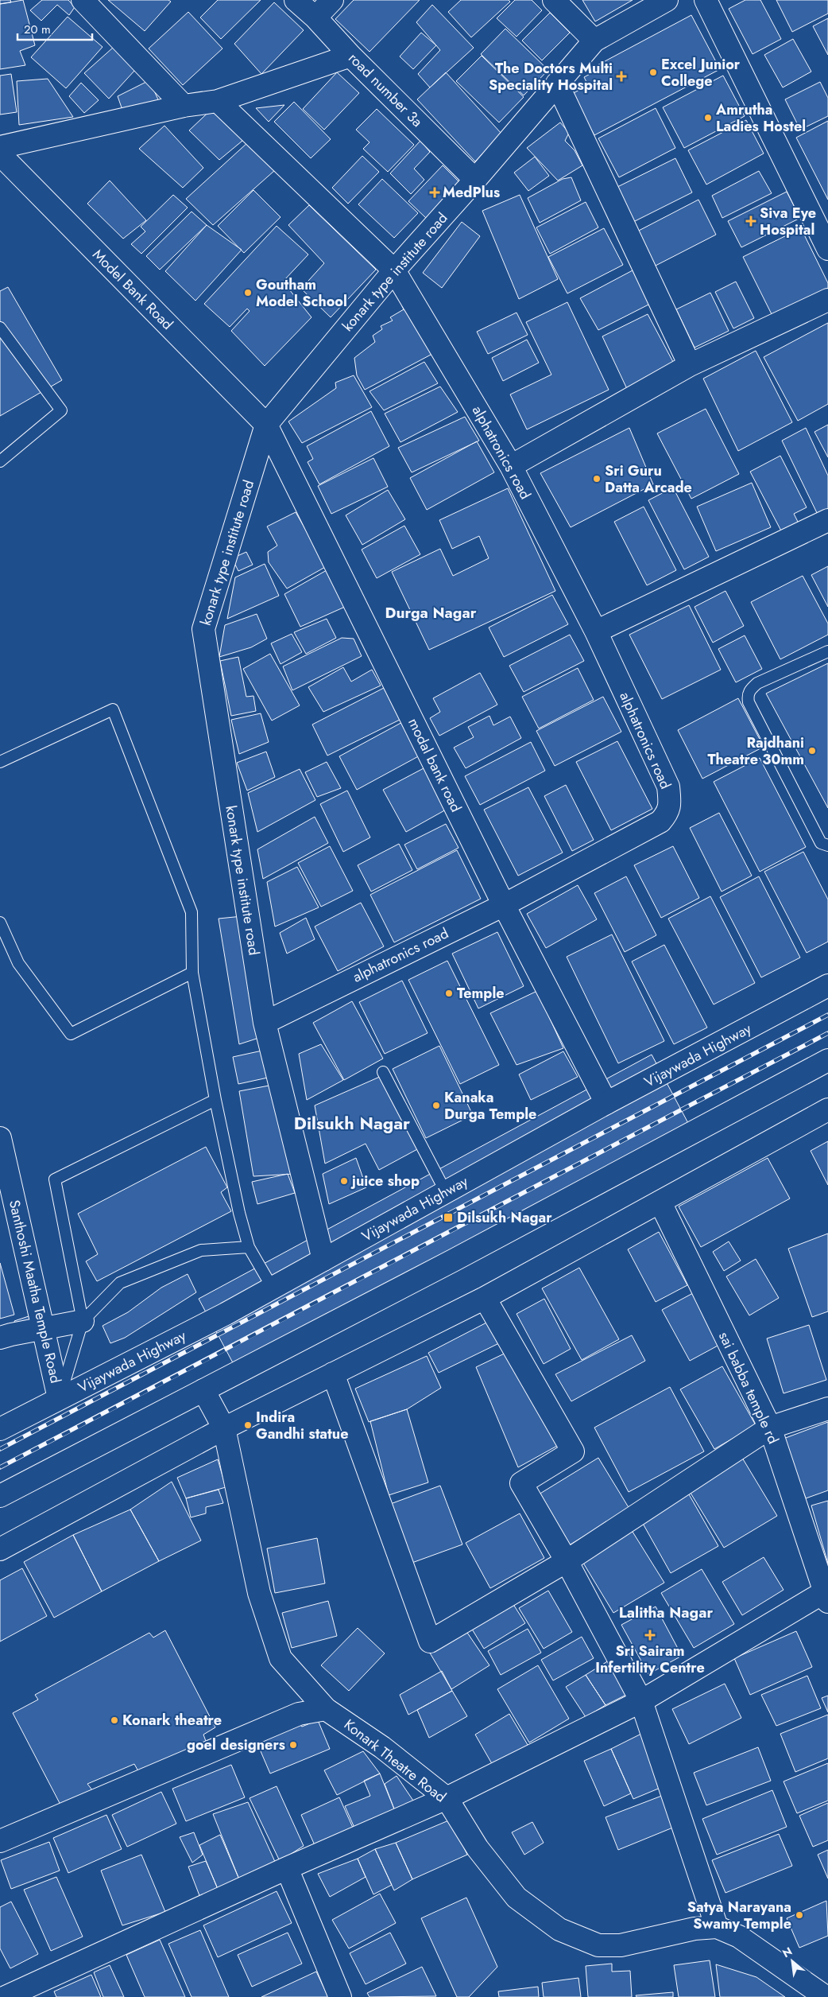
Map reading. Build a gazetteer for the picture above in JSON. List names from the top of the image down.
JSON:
{
  "streets": {
    "main road": [
      "road number 3a",
      "konark type institute road",
      "Model Bank Road",
      "alphatronics road",
      "modal bank road",
      "Vijaywada Highway",
      "Santhoshi Maatha Temple Road",
      "sai babba temple rd",
      "Konark Theatre Road"
    ]
  },
  "crossings": [
    ["road number 3a", "konark type institute road"],
    ["konark type institute road", "Model Bank Road"],
    ["konark type institute road", "alphatronics road"],
    ["konark type institute road", "modal bank road"],
    ["konark type institute road", "Vijaywada Highway"],
    ["Model Bank Road", "modal bank road"],
    ["alphatronics road", "modal bank road"],
    ["modal bank road", "Vijaywada Highway"],
    ["Vijaywada Highway", "Santhoshi Maatha Temple Road"]
  ],
  "districts": ["Durga Nagar", "Dilsukh Nagar", "Lalitha Nagar"],
  "places": {
    "other": [
      "Excel Junior College",
      "Amrutha Ladies Hostel",
      "Goutham Model School",
      "Sri Guru Datta Arcade",
      "Rajdhani Theatre 30mm",
      "Temple",
      "Kanaka Durga Temple",
      "juice shop",
      "Indira Gandhi statue",
      "Konark theatre",
      "goel designers",
      "Satya Narayana Swamy Temple"
    ],
    "health": [
      "The Doctors Multi Speciality Hospital",
      "MedPlus",
      "Siva Eye Hospital",
      "Sri Sairam Infertility Centre"
    ],
    "transit": ["Dilsukh Nagar"]
  },
  "scale_bar": "20 m",
  "north": "top left"
}
